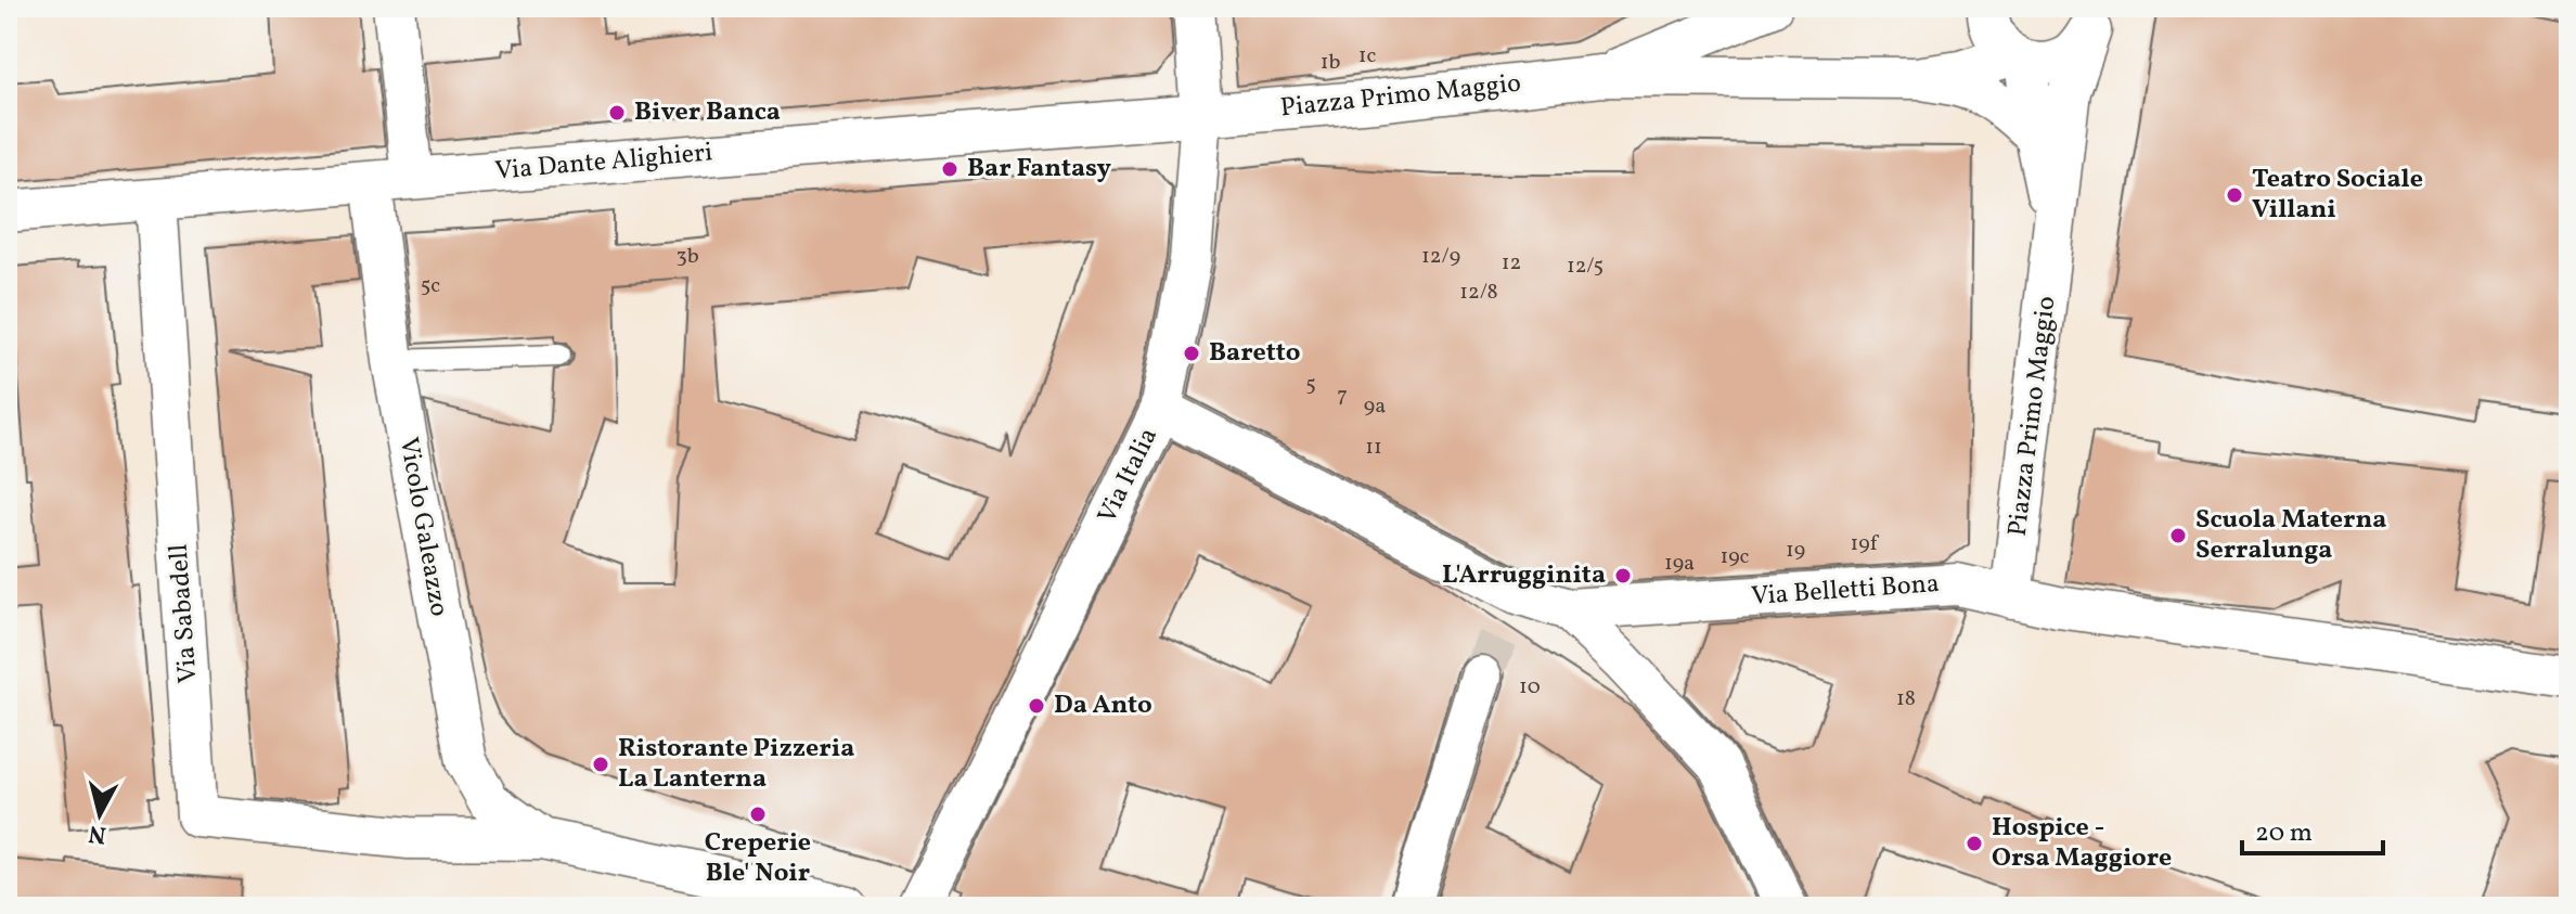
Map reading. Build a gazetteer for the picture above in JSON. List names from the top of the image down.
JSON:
{
  "streets": {
    "street": [
      "Piazza Primo Maggio",
      "Via Dante Alighieri",
      "Via Italia",
      "Vicolo Galeazzo",
      "Via Belletti Bona",
      "Via Sabadell"
    ]
  },
  "crossings": [
    ["Piazza Primo Maggio", "Via Dante Alighieri"],
    ["Piazza Primo Maggio", "Via Italia"],
    ["Piazza Primo Maggio", "Via Belletti Bona"],
    ["Via Dante Alighieri", "Via Italia"],
    ["Via Dante Alighieri", "Vicolo Galeazzo"],
    ["Via Dante Alighieri", "Via Sabadell"],
    ["Via Italia", "Via Belletti Bona"],
    ["Vicolo Galeazzo", "Via Sabadell"]
  ],
  "places": [
    "Biver Banca",
    "Bar Fantasy",
    "Teatro Sociale Villani",
    "Baretto",
    "Scuola Materna Serralunga",
    "L'Arrugginita",
    "Da Anto",
    "Ristorante Pizzeria La Lanterna",
    "Creperie Ble' Noir",
    "Hospice - Orsa Maggiore"
  ],
  "house_numbers": [
    "1c",
    "1b",
    "3b",
    "12/9",
    "12",
    "12/5",
    "5c",
    "12/8",
    "5",
    "7",
    "9a",
    "11",
    "19f",
    "19",
    "19c",
    "19a",
    "10",
    "18"
  ],
  "scale_bar": "20 m",
  "north": "bottom"
}
